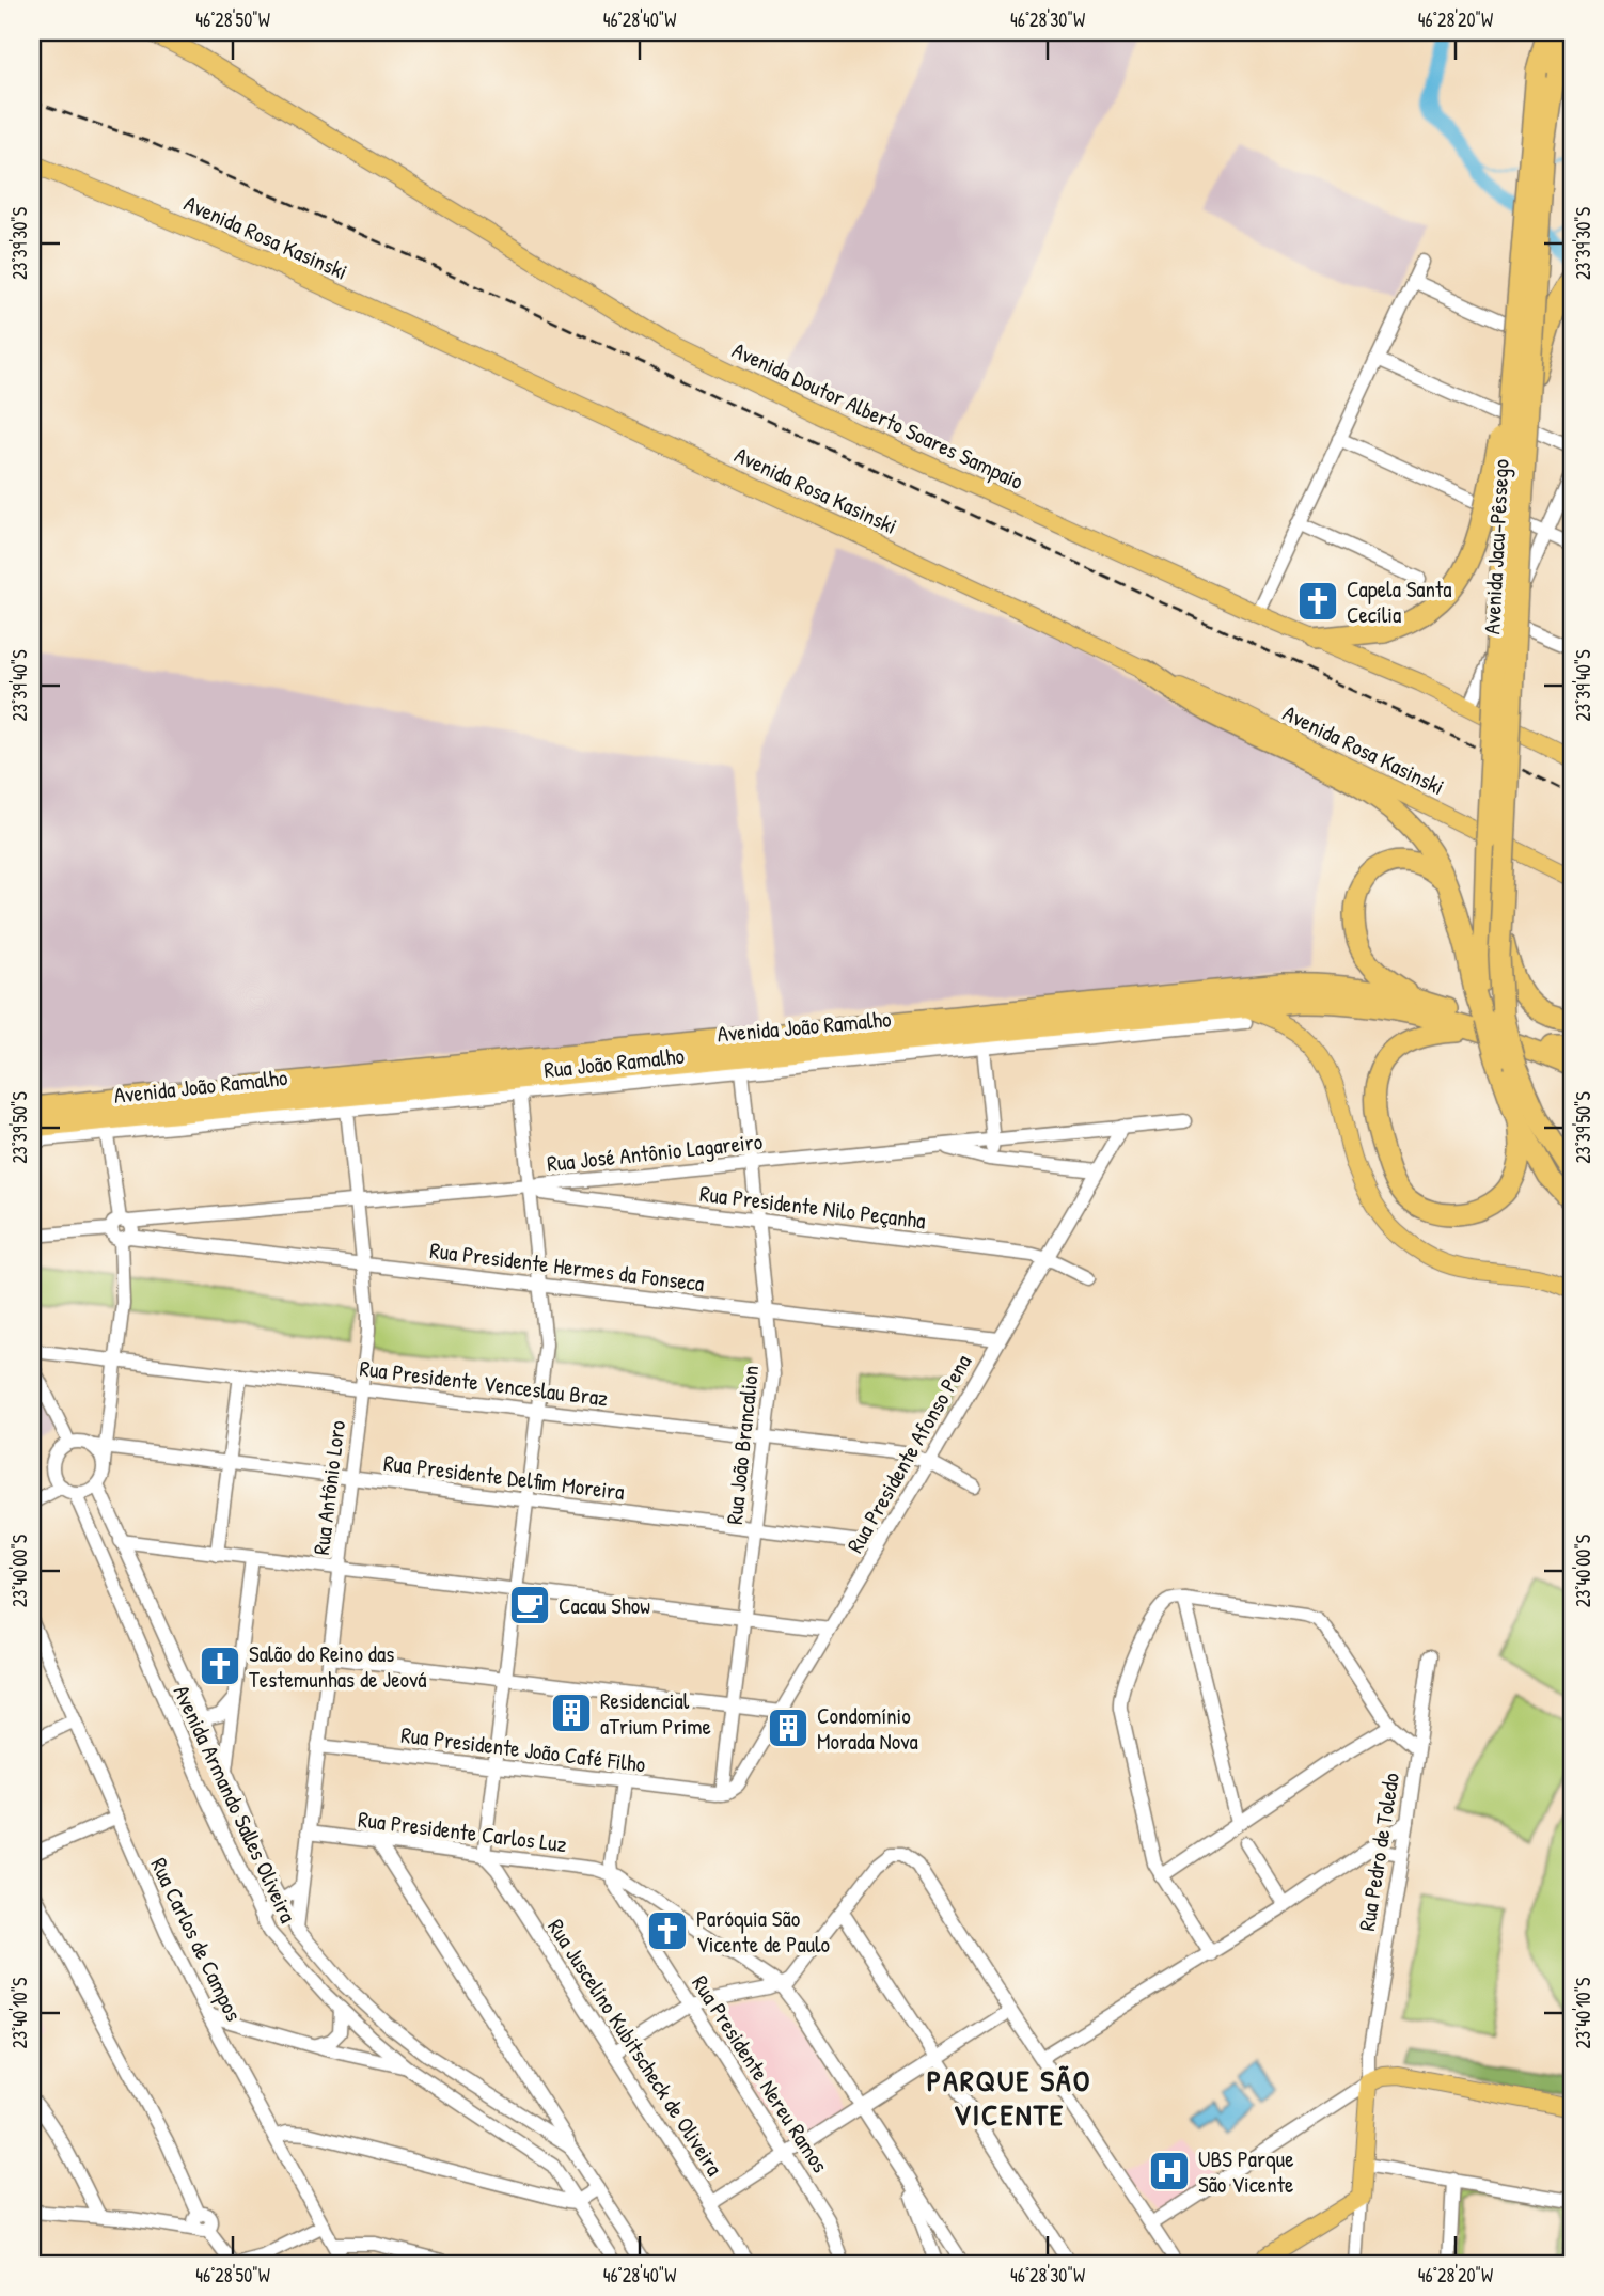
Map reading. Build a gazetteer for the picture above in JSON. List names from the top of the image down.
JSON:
{
  "streets": {
    "highway": ["Avenida Jacu-Pêssego", "Avenida João Ramalho"],
    "main road": ["Avenida Rosa Kasinski", "Avenida Doutor Alberto Soares Sampaio", "Rua Pedro de Toledo"],
    "street": [
      "Rua José Antônio Lagareiro",
      "Rua Presidente Nilo Peçanha",
      "Rua Presidente Hermes da Fonseca",
      "Rua Presidente Venceslau Braz",
      "Rua João Brancalion",
      "Rua Presidente Afonso Pena",
      "Rua Presidente Delfim Moreira",
      "Rua Antônio Loro",
      "Rua Presidente João Café Filho",
      "Avenida Armando Salles Oliveira",
      "Rua Presidente Carlos Luz",
      "Rua Carlos de Campos",
      "Rua Juscelino Kubitscheck de Oliveira",
      "Rua Presidente Nereu Ramos"
    ]
  },
  "crossings": [
    ["Avenida Jacu-Pêssego", "Avenida João Ramalho"],
    ["Avenida João Ramalho", "Rua João Brancalion"],
    ["Avenida João Ramalho", "Rua Antônio Loro"],
    ["Rua José Antônio Lagareiro", "Rua Presidente Nilo Peçanha"],
    ["Rua José Antônio Lagareiro", "Rua João Brancalion"],
    ["Rua José Antônio Lagareiro", "Rua Presidente Afonso Pena"],
    ["Rua José Antônio Lagareiro", "Rua Antônio Loro"],
    ["Rua Presidente Nilo Peçanha", "Rua João Brancalion"],
    ["Rua Presidente Nilo Peçanha", "Rua Presidente Afonso Pena"],
    ["Rua Presidente Hermes da Fonseca", "Rua João Brancalion"],
    ["Rua Presidente Hermes da Fonseca", "Rua Presidente Afonso Pena"],
    ["Rua Presidente Hermes da Fonseca", "Rua Antônio Loro"],
    ["Rua Presidente Venceslau Braz", "Rua João Brancalion"],
    ["Rua Presidente Venceslau Braz", "Rua Presidente Afonso Pena"],
    ["Rua Presidente Venceslau Braz", "Rua Antônio Loro"],
    ["Rua João Brancalion", "Rua Presidente Afonso Pena"],
    ["Rua João Brancalion", "Rua Presidente Delfim Moreira"],
    ["Rua João Brancalion", "Rua Presidente João Café Filho"],
    ["Rua Presidente Afonso Pena", "Rua Presidente Delfim Moreira"],
    ["Rua Presidente Afonso Pena", "Rua Presidente João Café Filho"],
    ["Rua Presidente Delfim Moreira", "Rua Antônio Loro"],
    ["Rua Presidente Delfim Moreira", "Avenida Armando Salles Oliveira"],
    ["Rua Antônio Loro", "Rua Presidente João Café Filho"],
    ["Rua Antônio Loro", "Avenida Armando Salles Oliveira"],
    ["Rua Antônio Loro", "Rua Presidente Carlos Luz"],
    ["Rua Presidente Carlos Luz", "Rua Juscelino Kubitscheck de Oliveira"],
    ["Rua Presidente Carlos Luz", "Rua Presidente Nereu Ramos"]
  ],
  "districts": ["PARQUE SÃO VICENTE"],
  "places": {
    "church": ["Capela Santa Cecília", "Salão do Reino das Testemunhas de Jeová", "Paróquia São Vicente de Paulo"],
    "cafe": ["Cacau Show"],
    "building": ["Residencial aTrium Prime", "Condomínio Morada Nova"],
    "hospital": ["UBS Parque São Vicente"]
  },
  "coordinates": [
    "46°28'50\"W",
    "46°28'40\"W",
    "46°28'30\"W",
    "46°28'20\"W",
    "23°39'30\"S",
    "23°39'40\"S",
    "23°39'50\"S",
    "23°40'00\"S",
    "23°40'10\"S"
  ]
}
